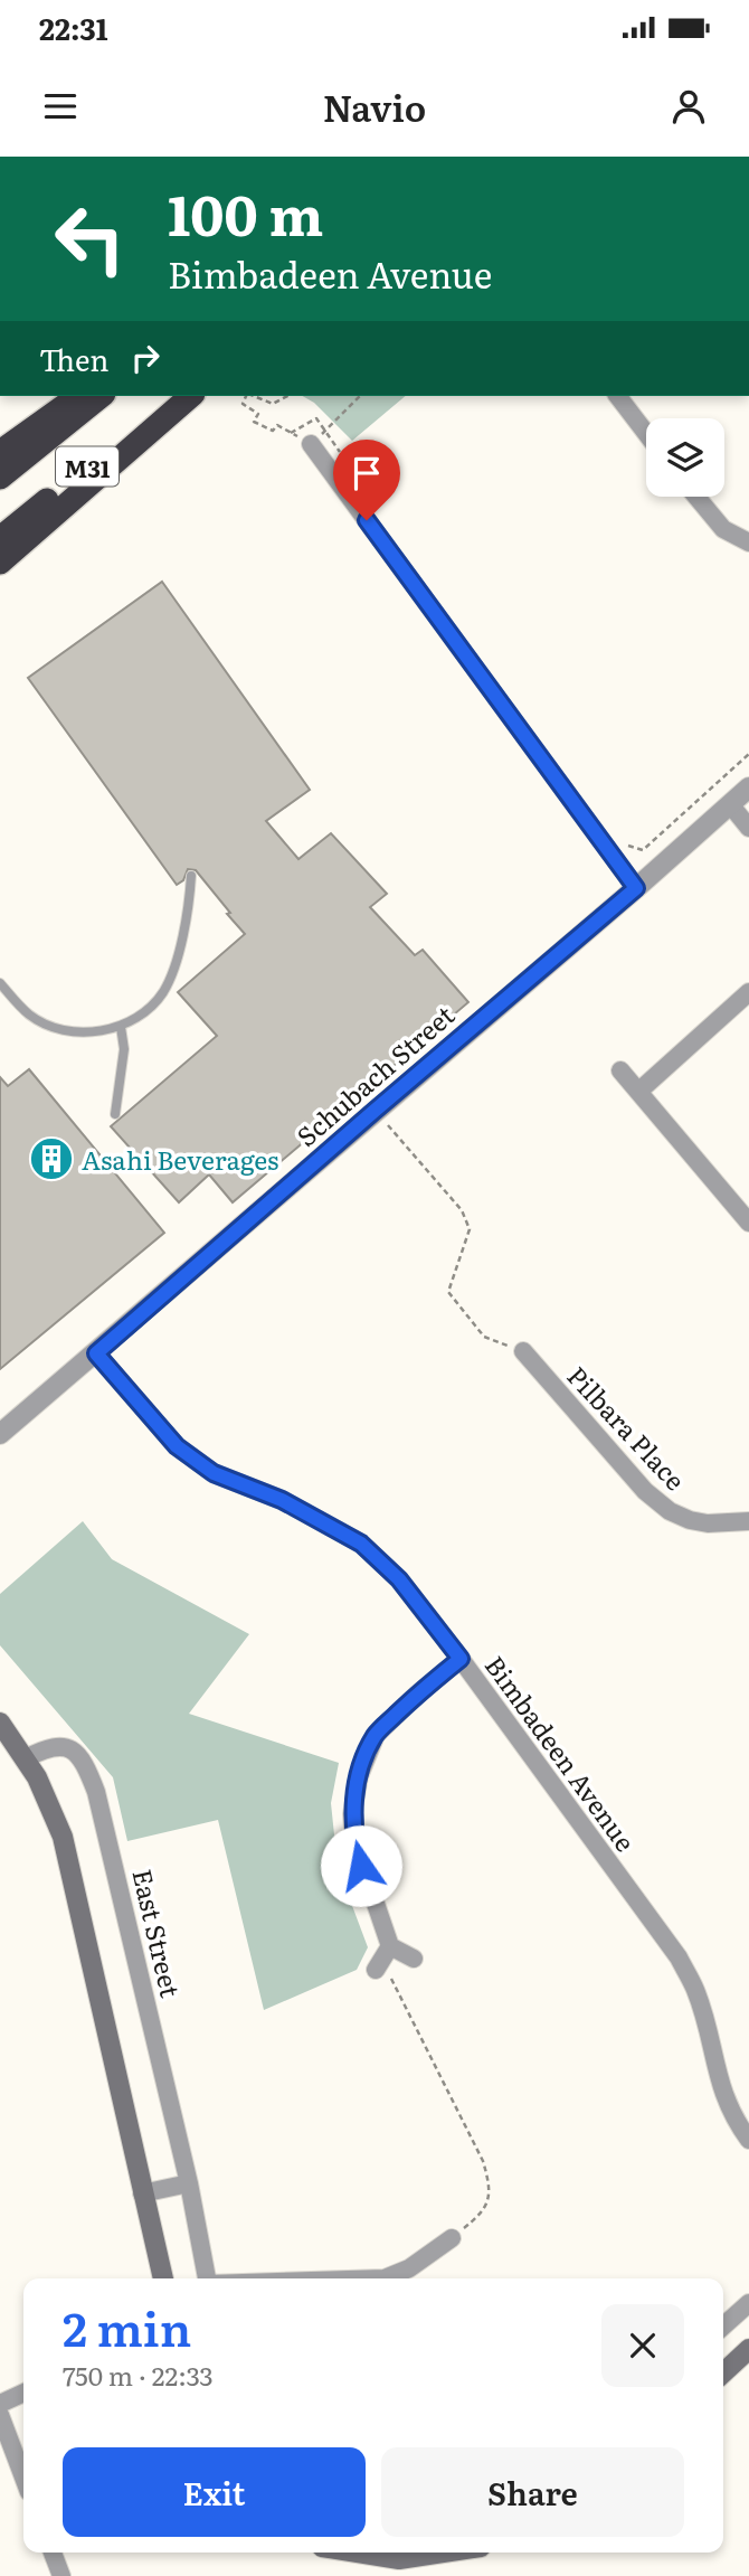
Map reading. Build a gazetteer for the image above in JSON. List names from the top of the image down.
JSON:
{
  "streets": {
    "highway": ["M31"],
    "street": [
      "Schubach Street",
      "Pilbara Place",
      "Bimbadeen Avenue",
      "East Street"
    ]
  },
  "crossings": [
    ["Schubach Street", "Bimbadeen Avenue"]
  ],
  "places": {
    "building": ["Asahi Beverages"]
  },
  "page": {
    "status": "22:31",
    "header": "Navio",
    "turn": ["100 m", "Bimbadeen Avenue"],
    "then": "Then",
    "heading": ["2 min", "750 m · 22:33"],
    "buttons": ["Exit", "Share"]
  }
}
